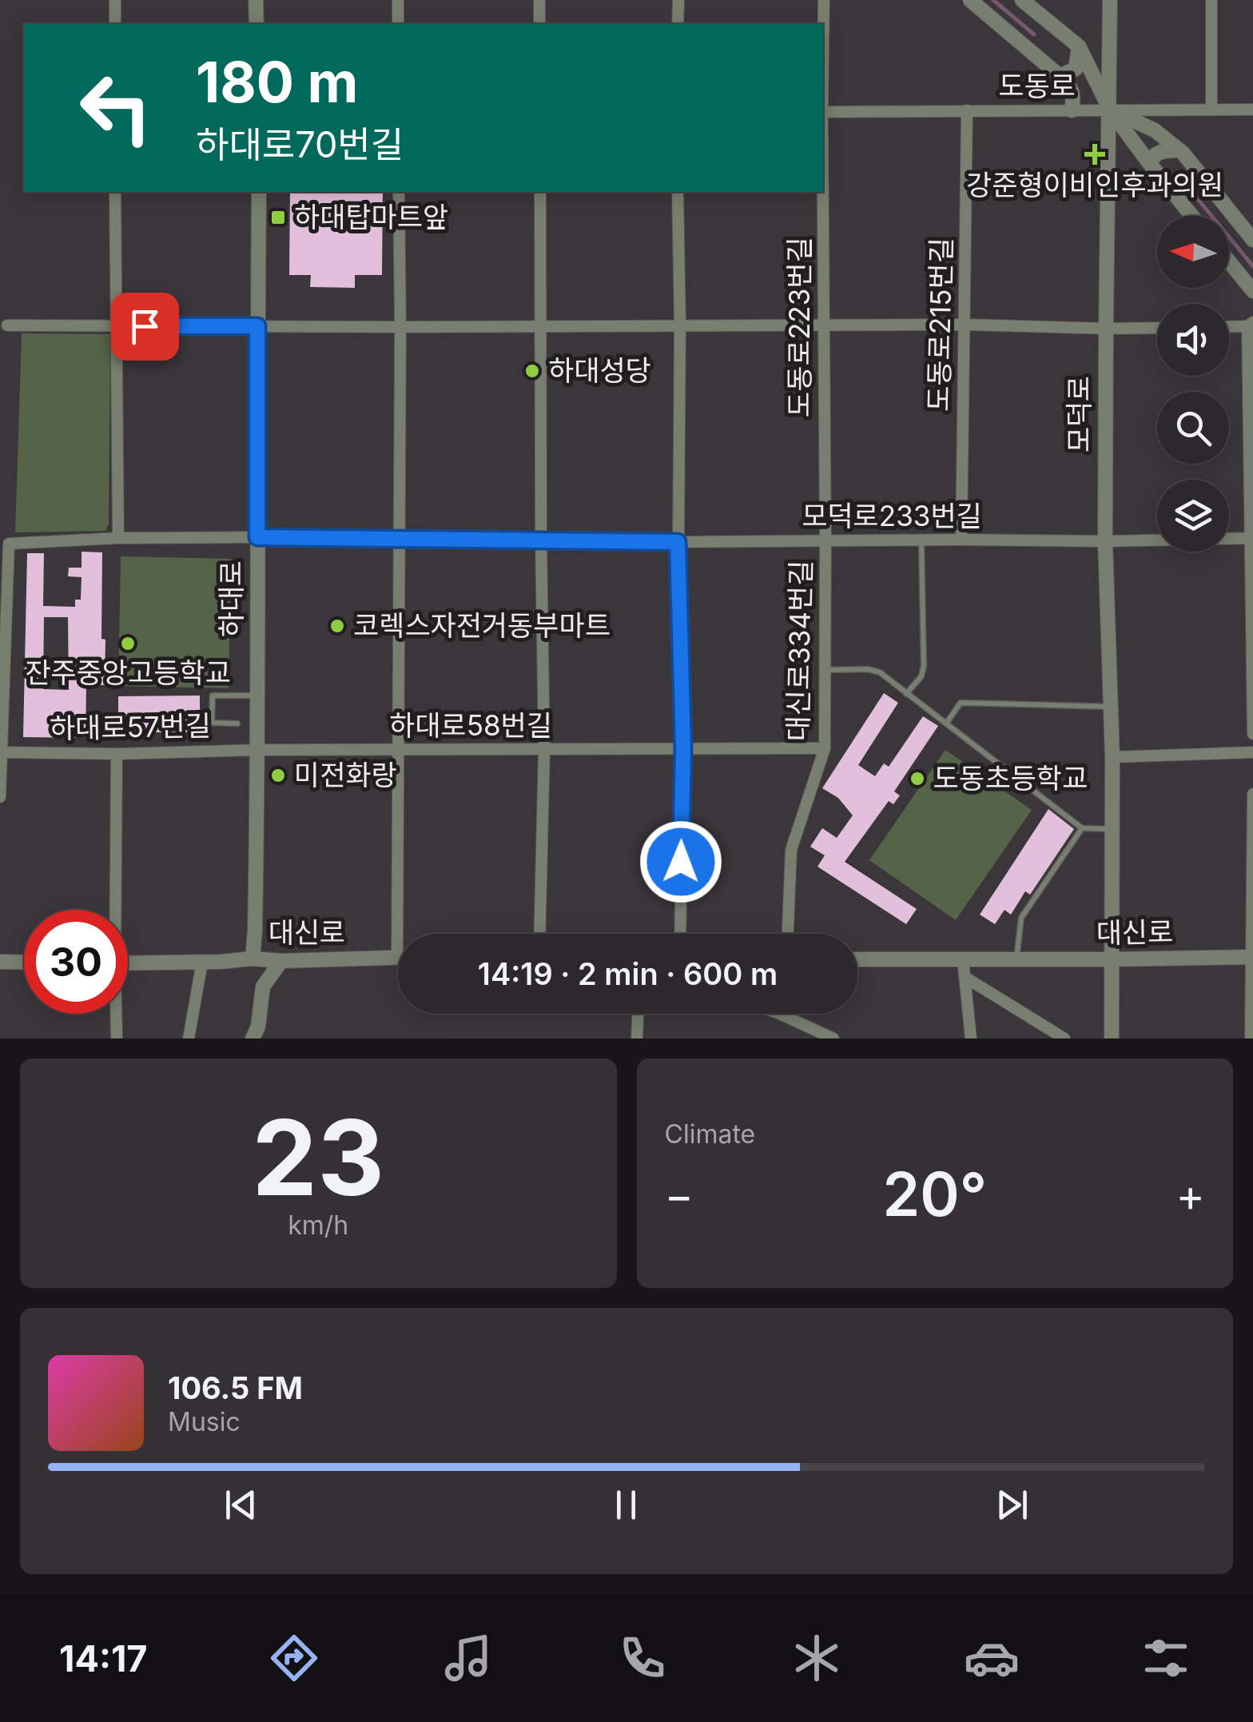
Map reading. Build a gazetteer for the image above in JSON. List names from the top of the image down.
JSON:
{
  "streets": {
    "street": [
      "도동로",
      "도동로215번길",
      "도동로223번길",
      "모덕로",
      "모덕로233번길",
      "하대로",
      "대신로334번길",
      "하대로58번길",
      "하대로57번길",
      "대신로"
    ]
  },
  "crossings": [
    ["도동로", "도동로215번길"],
    ["도동로", "모덕로"],
    ["도동로215번길", "모덕로233번길"],
    ["도동로223번길", "모덕로233번길"],
    ["도동로223번길", "대신로334번길"],
    ["모덕로", "모덕로233번길"],
    ["모덕로", "대신로"],
    ["모덕로233번길", "하대로"],
    ["모덕로233번길", "대신로334번길"],
    ["모덕로233번길", "하대로57번길"],
    ["하대로", "하대로58번길"],
    ["하대로", "하대로57번길"],
    ["하대로", "대신로"],
    ["대신로334번길", "하대로58번길"],
    ["하대로58번길", "하대로57번길"]
  ],
  "places": {
    "health": ["강준형이비인후과의원"],
    "transit": ["하대탑마트앞"],
    "other": [
      "하대성당",
      "코렉스자전거동부마트",
      "잔주중앙고등학교",
      "미전화랑",
      "도동초등학교"
    ]
  },
  "north": "left",
  "page": {
    "turn": ["180 m", "하대로70번길"],
    "limit": "30",
    "trip": "14:19 · 2 min · 600 m",
    "tile": [
      ["23", "km/h"],
      "Climate"
    ],
    "heat": ["−", "20°", "+"],
    "song": ["106.5 FM", "Music"],
    "tabs": "14:17"
  }
}
